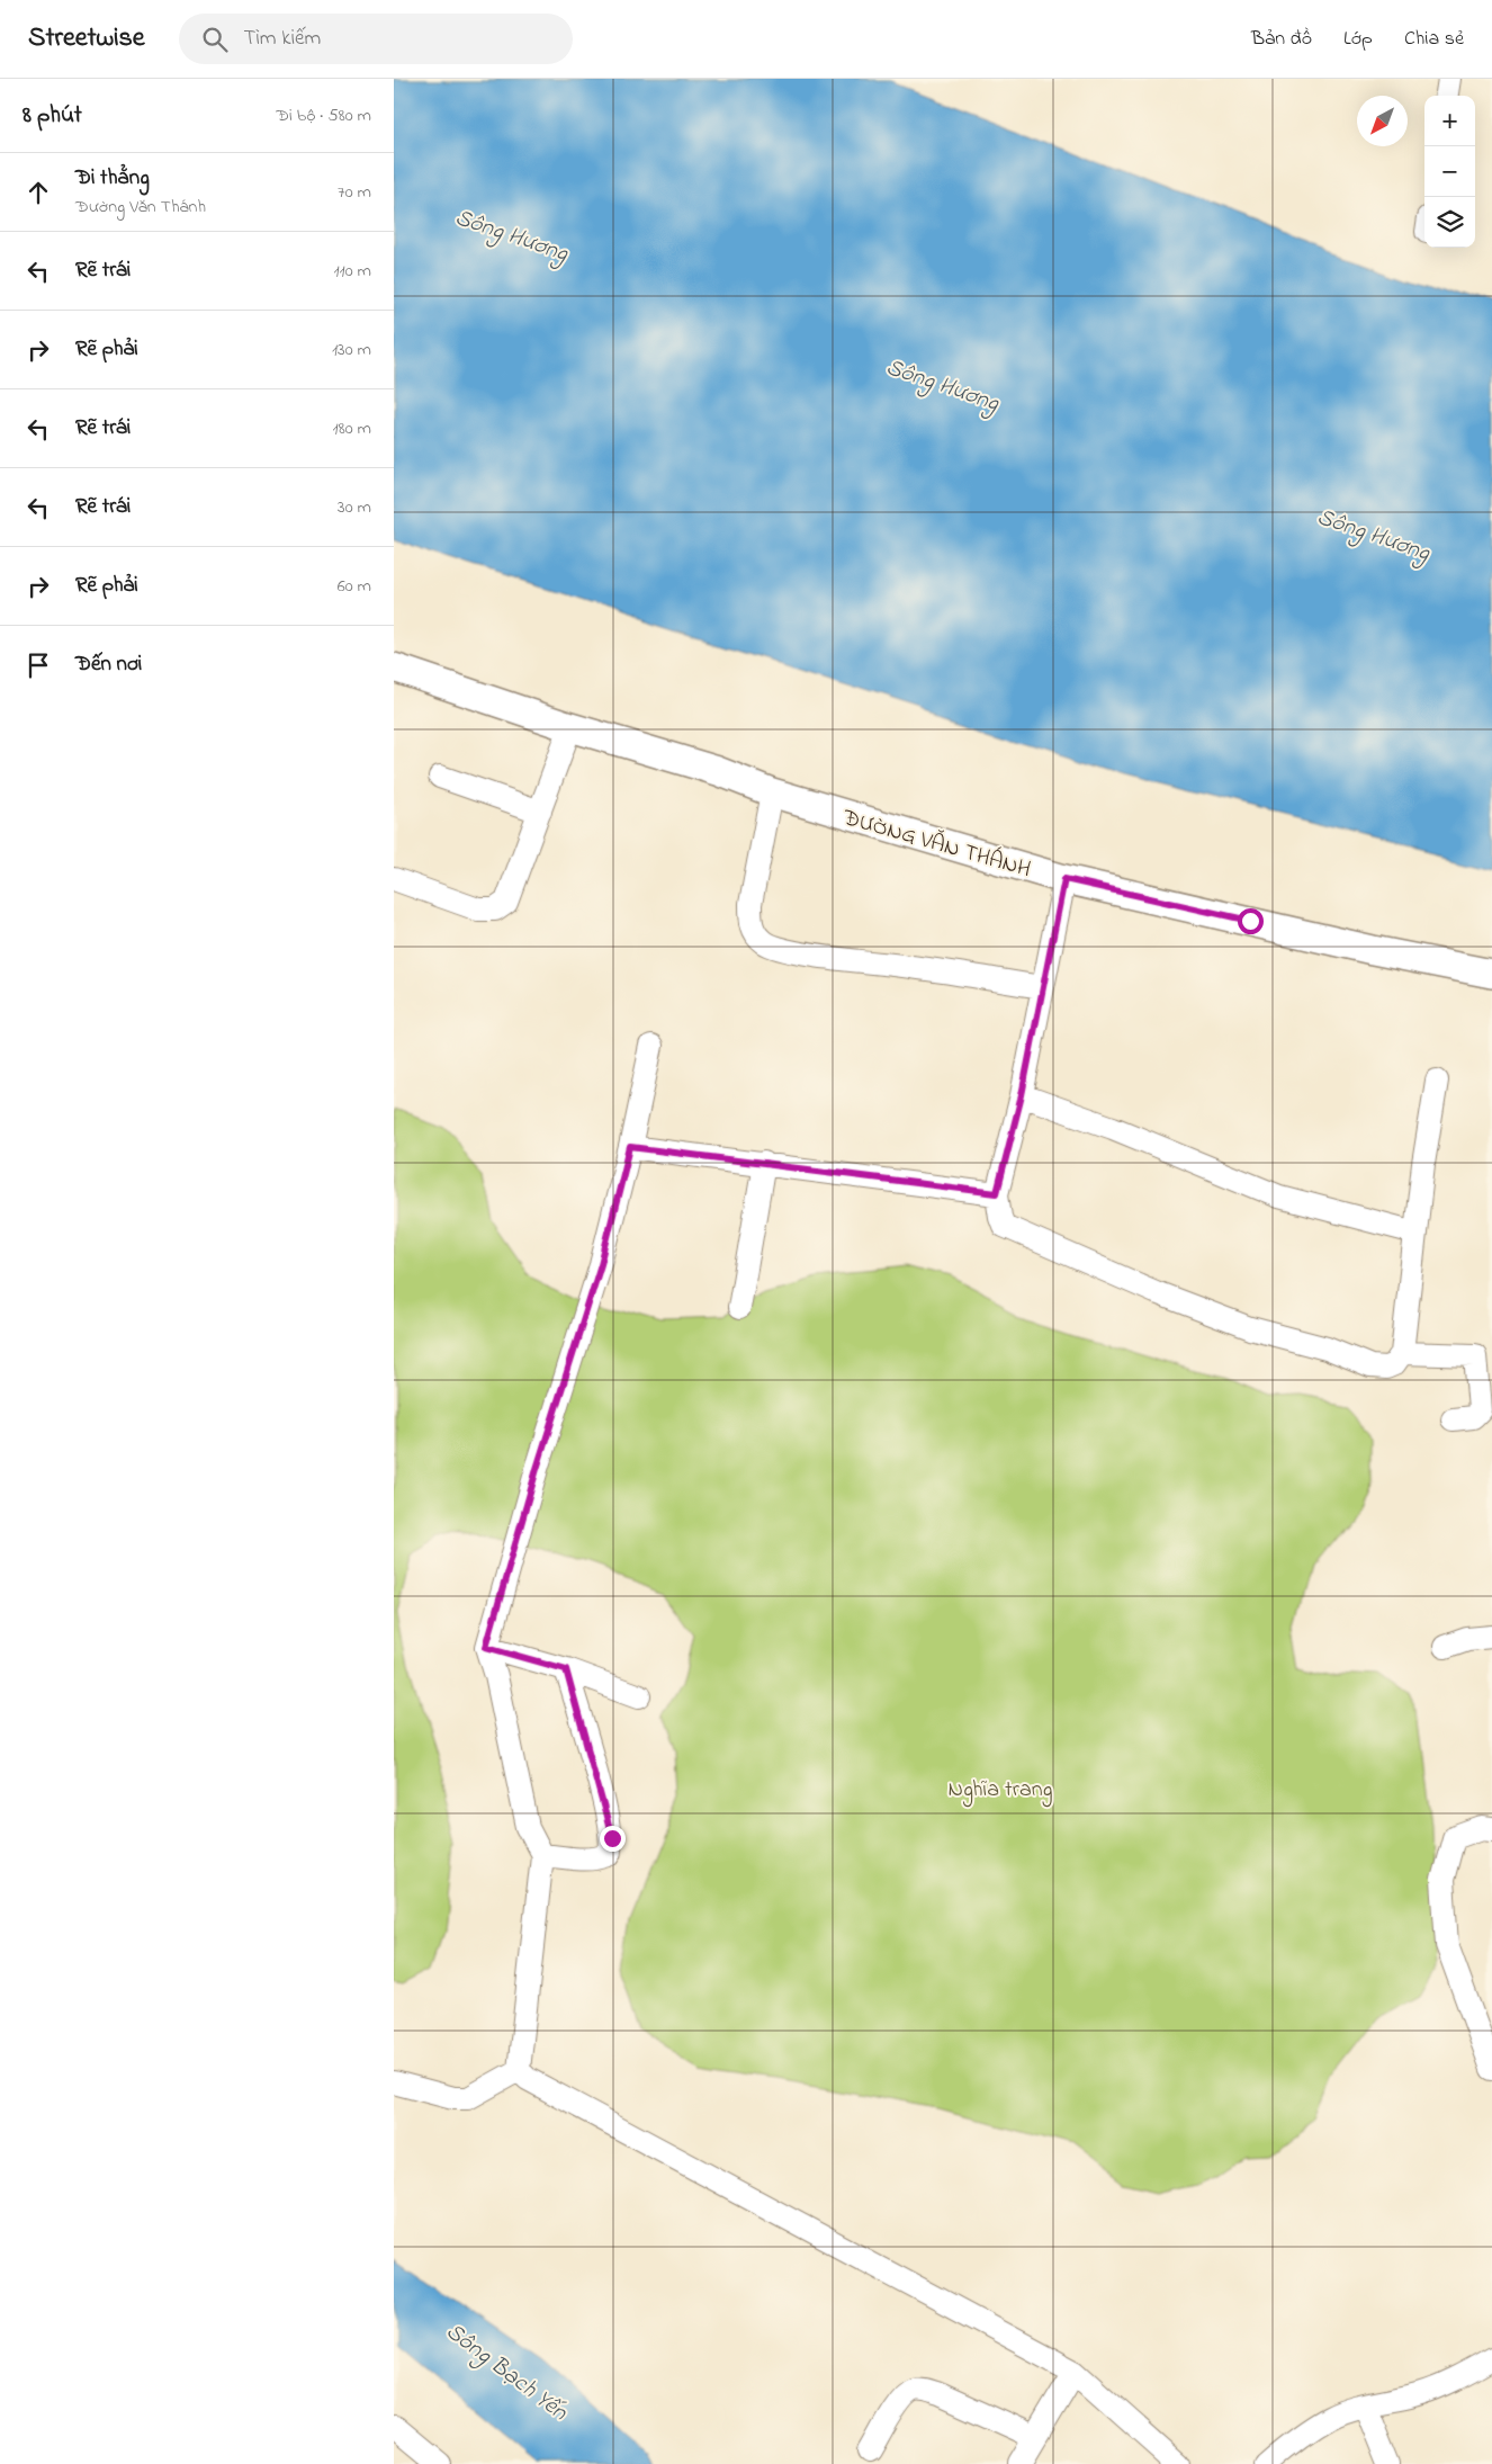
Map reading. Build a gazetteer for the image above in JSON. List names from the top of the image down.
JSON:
{
  "streets": {
    "main road": ["ĐƯỜNG VĂN THÁNH"]
  },
  "water": ["Sông Hương", "Sông Bạch Yến"],
  "parks": ["Nghĩa trang"],
  "north": "bottom left",
  "page": {
    "header": "Streetwise",
    "search": "Tìm kiếm",
    "nav": ["Bản đồ", "Lớp", "Chia sẻ"],
    "heading": ["8 phút", "Đi bộ · 580 m"],
    "map_buttons": ["+", "−"],
    "list": [
      ["Đi thẳng", "Đường Văn Thánh", "70 m"],
      ["Rẽ trái", "110 m"],
      ["Rẽ phải", "130 m"],
      ["Rẽ trái", "180 m"],
      ["Rẽ trái", "30 m"],
      ["Rẽ phải", "60 m"],
      "Đến nơi"
    ]
  }
}
